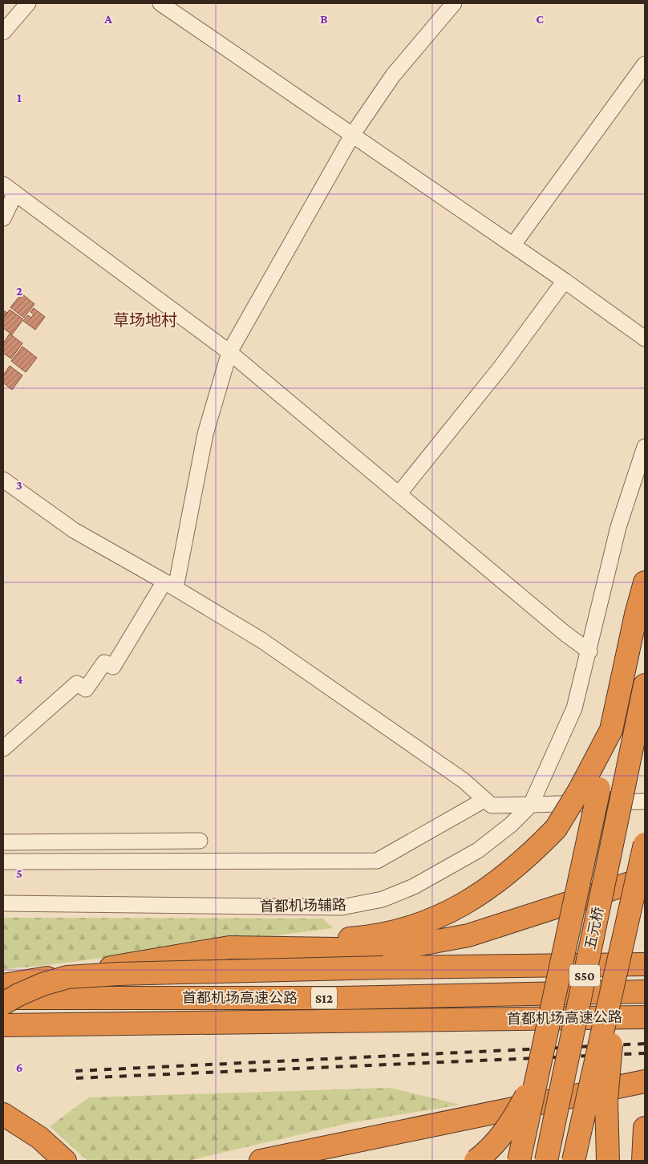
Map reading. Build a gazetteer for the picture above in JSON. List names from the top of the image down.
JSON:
{
  "streets": {
    "highway": [
      "五元桥",
      "S50",
      "首都机场高速公路",
      "S12"
    ],
    "street": ["首都机场辅路"]
  },
  "districts": ["草场地村"],
  "grid": {
    "columns": ["A", "B", "C"],
    "rows": [
      "1",
      "2",
      "3",
      "4",
      "5",
      "6"
    ]
  }
}
